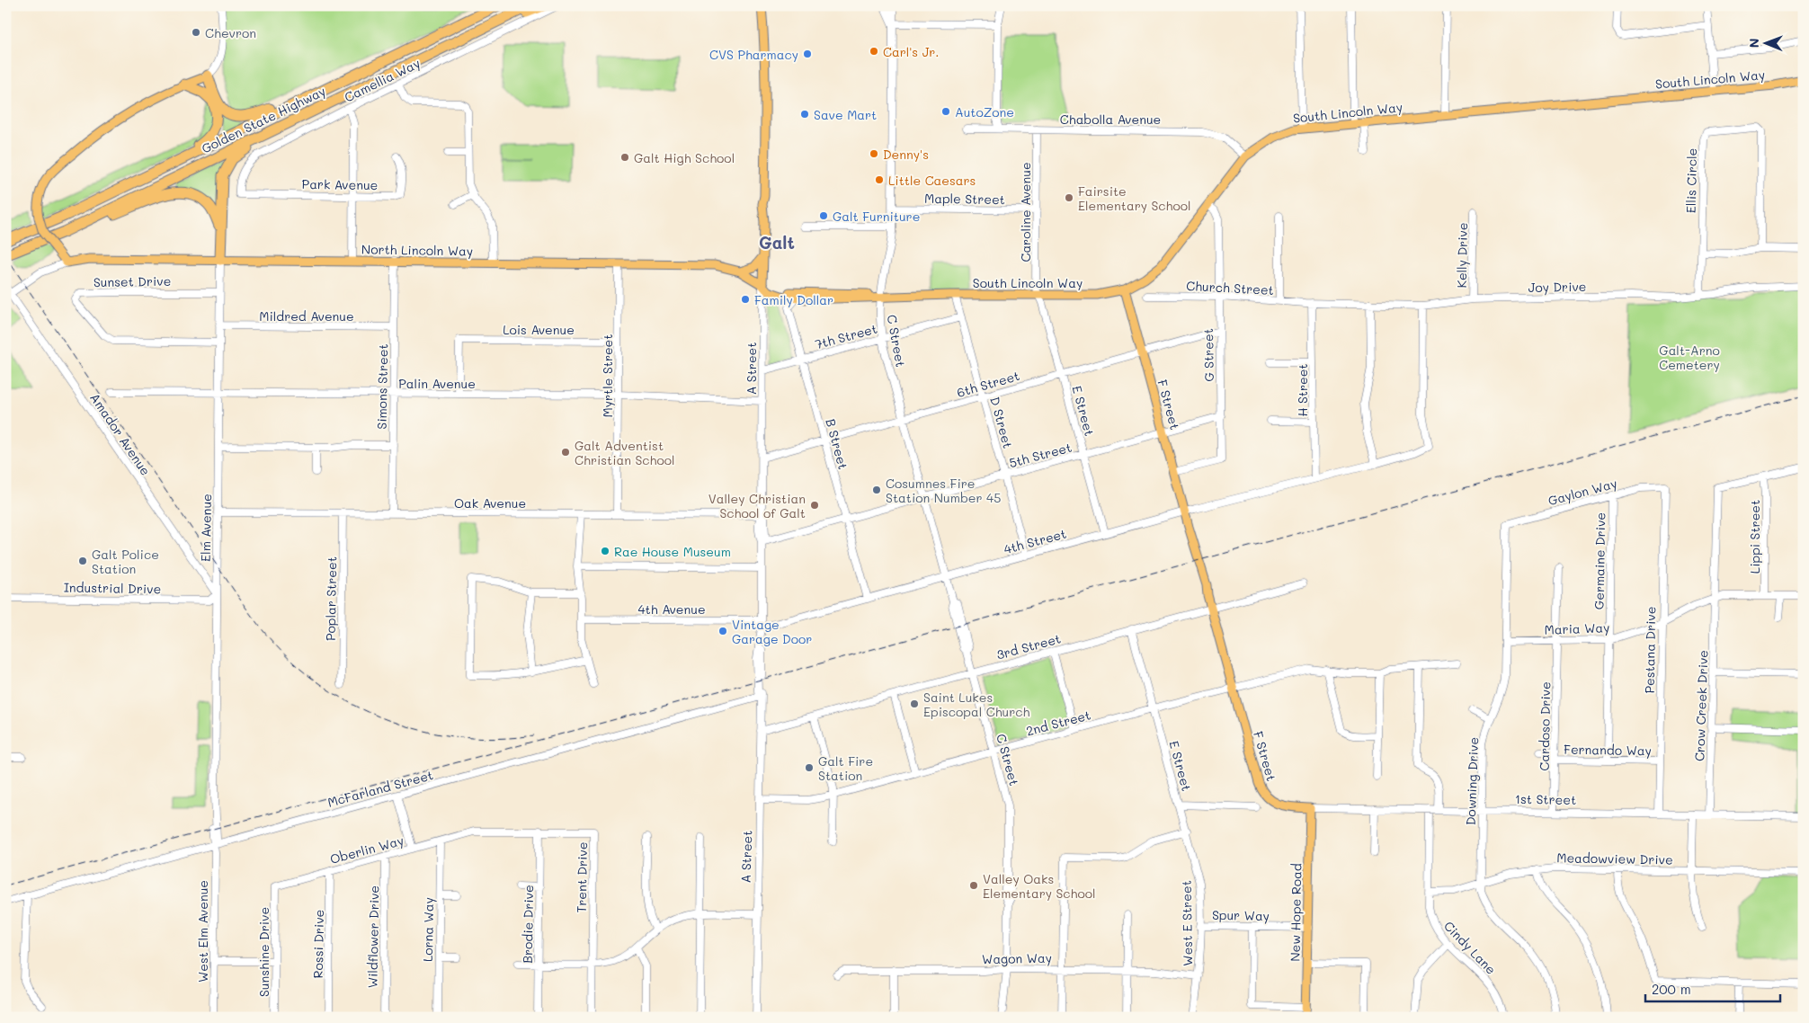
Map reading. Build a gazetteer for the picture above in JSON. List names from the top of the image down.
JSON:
{
  "streets": {
    "highway": ["Golden State Highway"],
    "main road": [
      "South Lincoln Way",
      "North Lincoln Way",
      "A Street",
      "F Street",
      "1st Street",
      "New Hope Road"
    ],
    "street": [
      "Camellia Way",
      "Chabolla Avenue",
      "Ellis Circle",
      "Park Avenue",
      "Maple Street",
      "Caroline Avenue",
      "Kelly Drive",
      "Sunset Drive",
      "Joy Drive",
      "Church Street",
      "Mildred Avenue",
      "Lois Avenue",
      "7th Street",
      "C Street",
      "G Street",
      "Myrtle Street",
      "Palin Avenue",
      "6th Street",
      "Simons Street",
      "H Street",
      "E Street",
      "D Street",
      "Amador Avenue",
      "B Street",
      "5th Street",
      "Gaylon Way",
      "Oak Avenue",
      "Elm Avenue",
      "Lippi Street",
      "4th Street",
      "Germaine Drive",
      "Industrial Drive",
      "Poplar Street",
      "4th Avenue",
      "Maria Way",
      "3rd Street",
      "Pestana Drive",
      "Crow Creek Drive",
      "2nd Street",
      "Cardoso Drive",
      "Fernando Way",
      "Downing Drive",
      "McFarland Street",
      "Oberlin Way",
      "Meadowview Drive",
      "Trent Drive",
      "Spur Way",
      "West E Street",
      "Brodie Drive",
      "Lorna Way",
      "West Elm Avenue",
      "Wildflower Drive",
      "Rossi Drive",
      "Cindy Lane",
      "Sunshine Drive",
      "Wagon Way"
    ]
  },
  "crossings": [
    ["South Lincoln Way", "Chabolla Avenue"],
    ["South Lincoln Way", "Caroline Avenue"],
    ["South Lincoln Way", "North Lincoln Way"],
    ["South Lincoln Way", "C Street"],
    ["South Lincoln Way", "G Street"],
    ["South Lincoln Way", "A Street"],
    ["South Lincoln Way", "F Street"],
    ["South Lincoln Way", "E Street"],
    ["South Lincoln Way", "D Street"],
    ["South Lincoln Way", "B Street"],
    ["Camellia Way", "Park Avenue"],
    ["Chabolla Avenue", "Caroline Avenue"],
    ["Ellis Circle", "Joy Drive"],
    ["Maple Street", "Caroline Avenue"],
    ["Maple Street", "C Street"],
    ["Caroline Avenue", "E Street"],
    ["North Lincoln Way", "A Street"],
    ["North Lincoln Way", "Myrtle Street"],
    ["North Lincoln Way", "Simons Street"],
    ["North Lincoln Way", "Amador Avenue"],
    ["North Lincoln Way", "Elm Avenue"],
    ["Kelly Drive", "Joy Drive"],
    ["Sunset Drive", "Elm Avenue"],
    ["Joy Drive", "Church Street"],
    ["Joy Drive", "H Street"],
    ["Joy Drive", "4th Street"],
    ["Church Street", "G Street"],
    ["Church Street", "H Street"],
    ["Mildred Avenue", "Simons Street"],
    ["Mildred Avenue", "Elm Avenue"],
    ["Lois Avenue", "Myrtle Street"],
    ["Lois Avenue", "Palin Avenue"],
    ["7th Street", "C Street"],
    ["7th Street", "A Street"],
    ["7th Street", "D Street"],
    ["7th Street", "B Street"],
    ["C Street", "6th Street"],
    ["C Street", "5th Street"],
    ["C Street", "4th Street"],
    ["C Street", "3rd Street"],
    ["C Street", "2nd Street"],
    ["C Street", "Wagon Way"],
    ["G Street", "6th Street"],
    ["G Street", "F Street"],
    ["G Street", "5th Street"],
    ["A Street", "Palin Avenue"],
    ["A Street", "6th Street"],
    ["A Street", "5th Street"],
    ["A Street", "Oak Avenue"],
    ["A Street", "4th Street"],
    ["A Street", "4th Avenue"],
    ["A Street", "3rd Street"],
    ["A Street", "2nd Street"],
    ["A Street", "McFarland Street"],
    ["Myrtle Street", "Palin Avenue"],
    ["Myrtle Street", "Oak Avenue"],
    ["Palin Avenue", "Simons Street"],
    ["Palin Avenue", "Elm Avenue"],
    ["6th Street", "F Street"],
    ["6th Street", "E Street"],
    ["6th Street", "D Street"],
    ["6th Street", "B Street"],
    ["Simons Street", "Oak Avenue"],
    ["H Street", "4th Street"],
    ["F Street", "5th Street"],
    ["F Street", "4th Street"],
    ["F Street", "3rd Street"],
    ["F Street", "2nd Street"],
    ["F Street", "1st Street"],
    ["E Street", "5th Street"],
    ["E Street", "4th Street"],
    ["E Street", "3rd Street"],
    ["E Street", "2nd Street"],
    ["E Street", "West E Street"],
    ["D Street", "5th Street"],
    ["D Street", "4th Street"],
    ["Amador Avenue", "Elm Avenue"],
    ["Amador Avenue", "Industrial Drive"],
    ["B Street", "5th Street"],
    ["B Street", "4th Street"],
    ["Gaylon Way", "Germaine Drive"],
    ["Gaylon Way", "Pestana Drive"],
    ["Gaylon Way", "Downing Drive"],
    ["Oak Avenue", "Elm Avenue"],
    ["Oak Avenue", "Poplar Street"],
    ["Elm Avenue", "Industrial Drive"],
    ["Elm Avenue", "West Elm Avenue"],
    ["Lippi Street", "Maria Way"],
    ["Lippi Street", "Crow Creek Drive"],
    ["4th Street", "4th Avenue"],
    ["Germaine Drive", "Maria Way"],
    ["Germaine Drive", "Fernando Way"],
    ["Maria Way", "Pestana Drive"],
    ["Maria Way", "Crow Creek Drive"],
    ["Maria Way", "Cardoso Drive"],
    ["Maria Way", "Downing Drive"],
    ["Pestana Drive", "Fernando Way"],
    ["Pestana Drive", "1st Street"],
    ["Crow Creek Drive", "1st Street"],
    ["Cardoso Drive", "Fernando Way"],
    ["Cardoso Drive", "1st Street"],
    ["Downing Drive", "1st Street"],
    ["Downing Drive", "Meadowview Drive"],
    ["McFarland Street", "West Elm Avenue"],
    ["1st Street", "New Hope Road"],
    ["1st Street", "Cindy Lane"],
    ["Oberlin Way", "Trent Drive"],
    ["Oberlin Way", "Lorna Way"],
    ["Oberlin Way", "Wildflower Drive"],
    ["Oberlin Way", "Rossi Drive"],
    ["Oberlin Way", "Sunshine Drive"],
    ["Meadowview Drive", "Cindy Lane"],
    ["Trent Drive", "Brodie Drive"],
    ["New Hope Road", "Spur Way"],
    ["Spur Way", "West E Street"],
    ["West E Street", "Wagon Way"]
  ],
  "districts": ["Galt"],
  "parks": ["Galt-Arno Cemetery"],
  "places": [
    "Chevron",
    "Carl's Jr.",
    "CVS Pharmacy",
    "AutoZone",
    "Save Mart",
    "Denny's",
    "Galt High School",
    "Little Caesars",
    "Fairsite Elementary School",
    "Galt Furniture",
    "Family Dollar",
    "Galt Adventist Christian School",
    "Cosumnes Fire Station Number 45",
    "Valley Christian School of Galt",
    "Rae House Museum",
    "Galt Police Station",
    "Vintage Garage Door",
    "Saint Lukes Episcopal Church",
    "Galt Fire Station",
    "Valley Oaks Elementary School"
  ],
  "scale_bar": "200 m",
  "north": "left"
}
